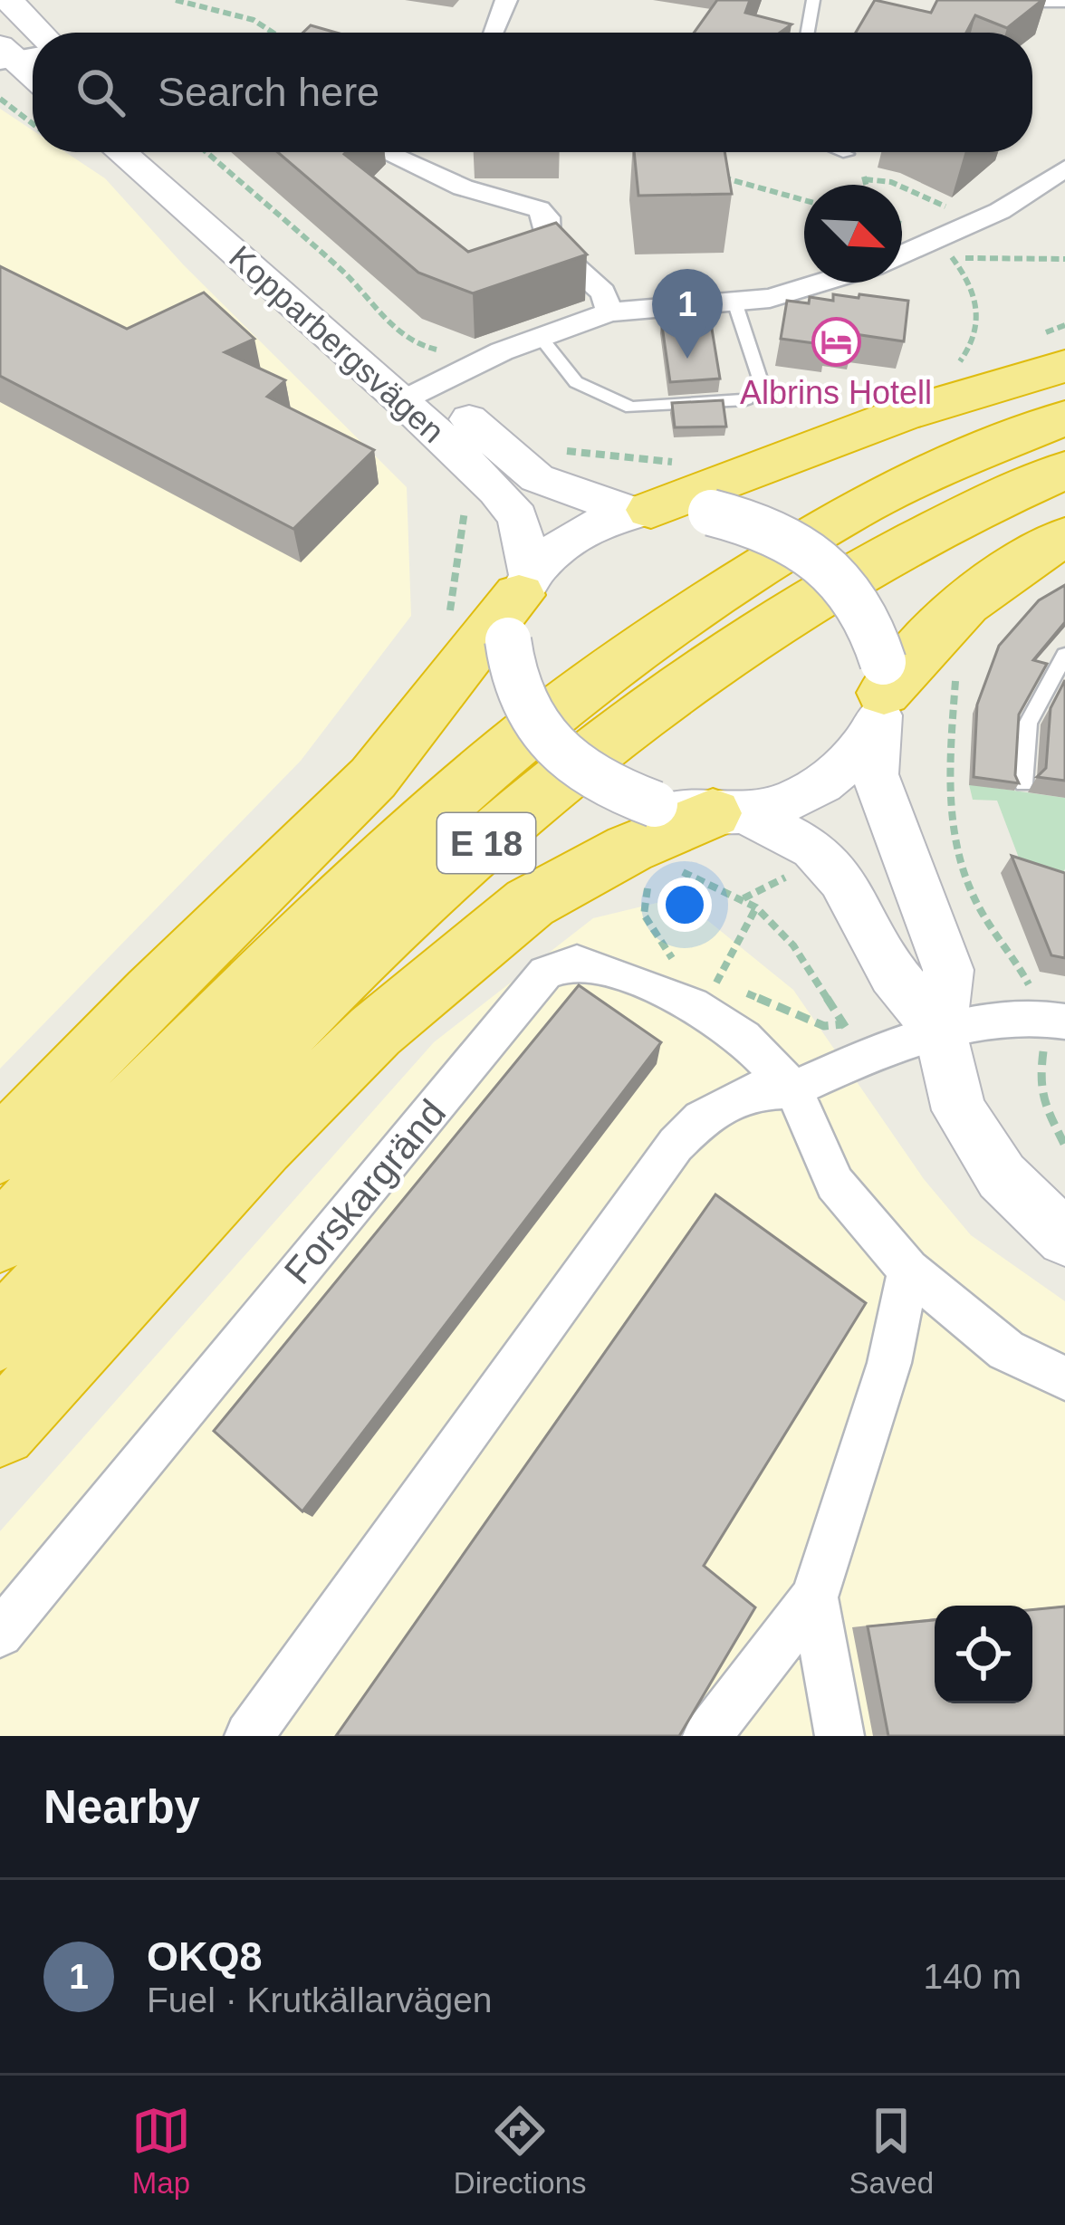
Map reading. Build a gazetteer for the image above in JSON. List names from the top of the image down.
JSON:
{
  "streets": {
    "highway": ["E 18"],
    "street": ["Kopparbergsvägen", "Forskargränd"]
  },
  "crossings": [
    ["Kopparbergsvägen", "E 18"]
  ],
  "places": {
    "hotel": ["Albrins Hotell"]
  },
  "north": "bottom right",
  "page": {
    "search": "Search here",
    "pins": "1",
    "heading": "Nearby",
    "list": [
      {
        "mark": "1",
        "name": "OKQ8",
        "note": "Fuel · Krutkällarvägen",
        "value": "140 m"
      }
    ],
    "nav": ["Map", "Directions", "Saved"]
  }
}
